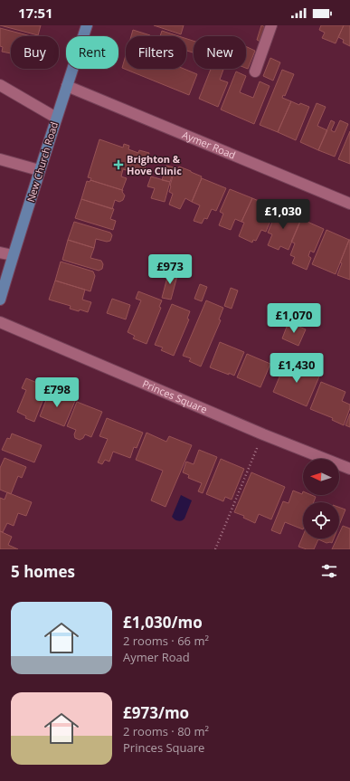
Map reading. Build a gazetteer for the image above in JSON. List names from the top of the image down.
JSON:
{
  "streets": {
    "main road": ["New Church Road"],
    "street": ["Aymer Road", "Princes Square"]
  },
  "crossings": [
    ["Aymer Road", "New Church Road"]
  ],
  "places": {
    "health": ["Brighton & Hove Clinic"]
  },
  "north": "left",
  "page": {
    "status": "17:51",
    "chip": [
      "Buy",
      "Rent",
      "Filters",
      "New"
    ],
    "price": [
      "£1,030",
      "£973",
      "£1,070",
      "£1,430",
      "£798"
    ],
    "heading": "5 homes",
    "list": [
      {
        "name": "£1,030/mo",
        "note": "2 rooms · 66 m² · Aymer Road"
      },
      {
        "name": "£973/mo",
        "note": "2 rooms · 80 m² · Princes Square"
      }
    ]
  }
}
